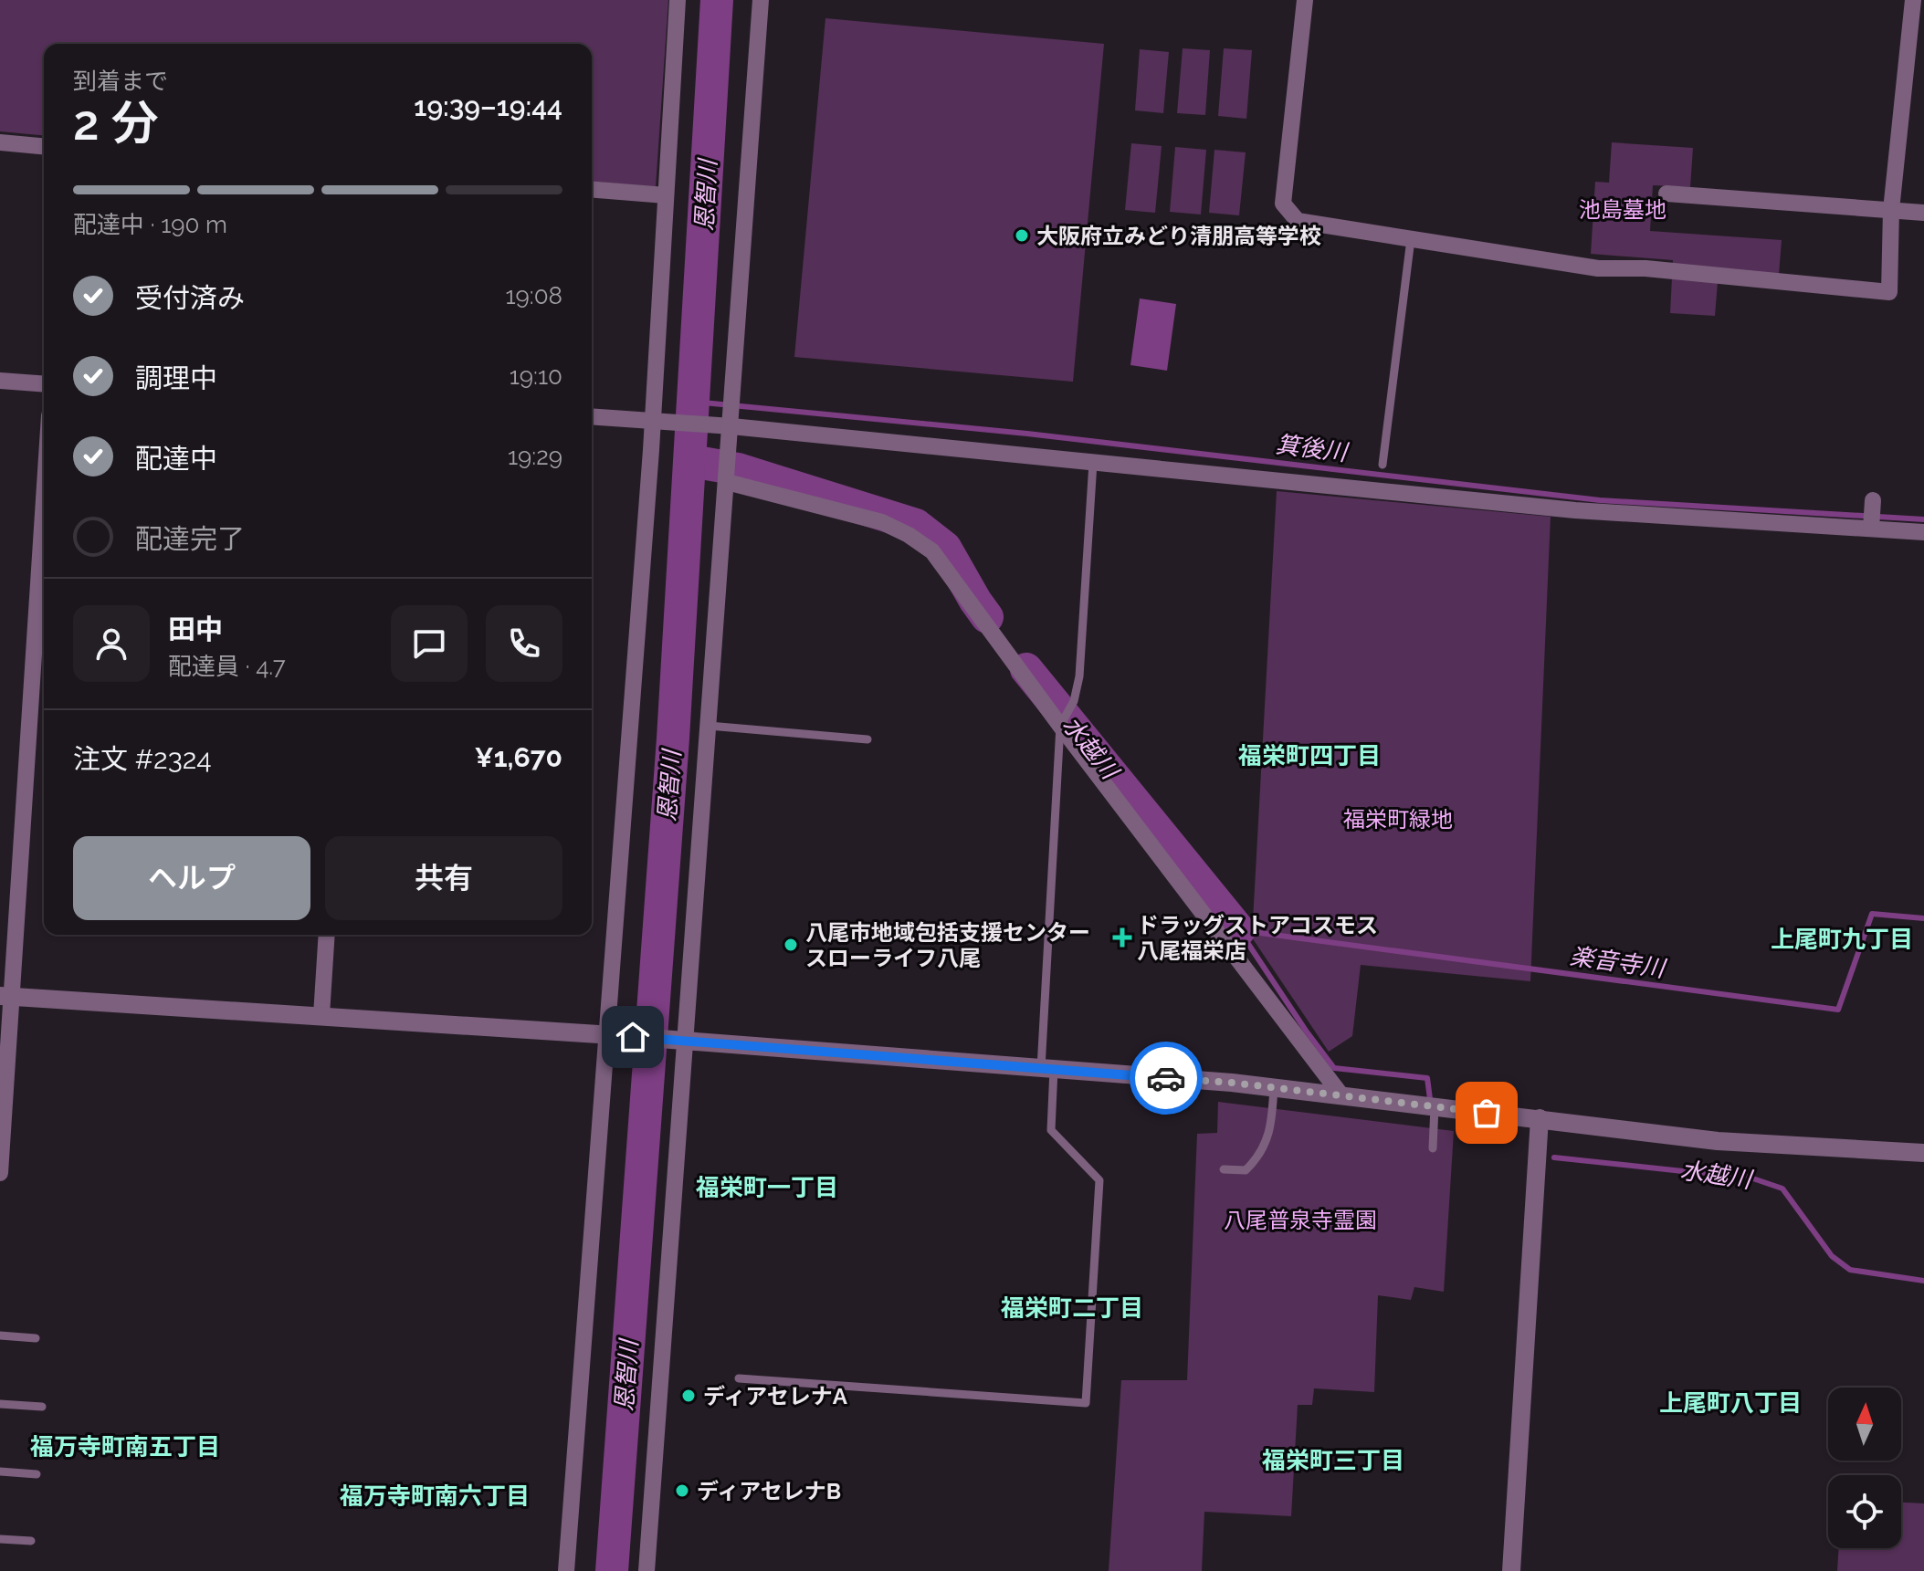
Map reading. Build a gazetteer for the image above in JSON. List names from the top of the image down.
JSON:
{
  "districts": [
    "福栄町四丁目",
    "上尾町九丁目",
    "福栄町一丁目",
    "福栄町二丁目",
    "上尾町八丁目",
    "福万寺町南五丁目",
    "福栄町三丁目",
    "福万寺町南六丁目"
  ],
  "water": [
    "恩智川",
    "箕後川",
    "水越川",
    "楽音寺川"
  ],
  "parks": ["池島墓地", "福栄町緑地", "八尾普泉寺霊園"],
  "places": {
    "other": [
      "大阪府立みどり清朋高等学校",
      "八尾市地域包括支援センター スローライフ八尾",
      "ディアセレナA",
      "ディアセレナB"
    ],
    "health": ["ドラッグストアコスモス 八尾福栄店"]
  },
  "north": "top",
  "page": {
    "heading": ["2 分", "到着まで", "19:39–19:44"],
    "panel": [
      "田中",
      "配達員 · 4.7",
      "注文 #2324",
      "¥1,670"
    ],
    "bar": "配達中 · 190 m",
    "list": [
      ["受付済み", "19:08"],
      ["調理中", "19:10"],
      ["配達中", "19:29"],
      "配達完了"
    ],
    "buttons": ["ヘルプ", "共有"]
  }
}
